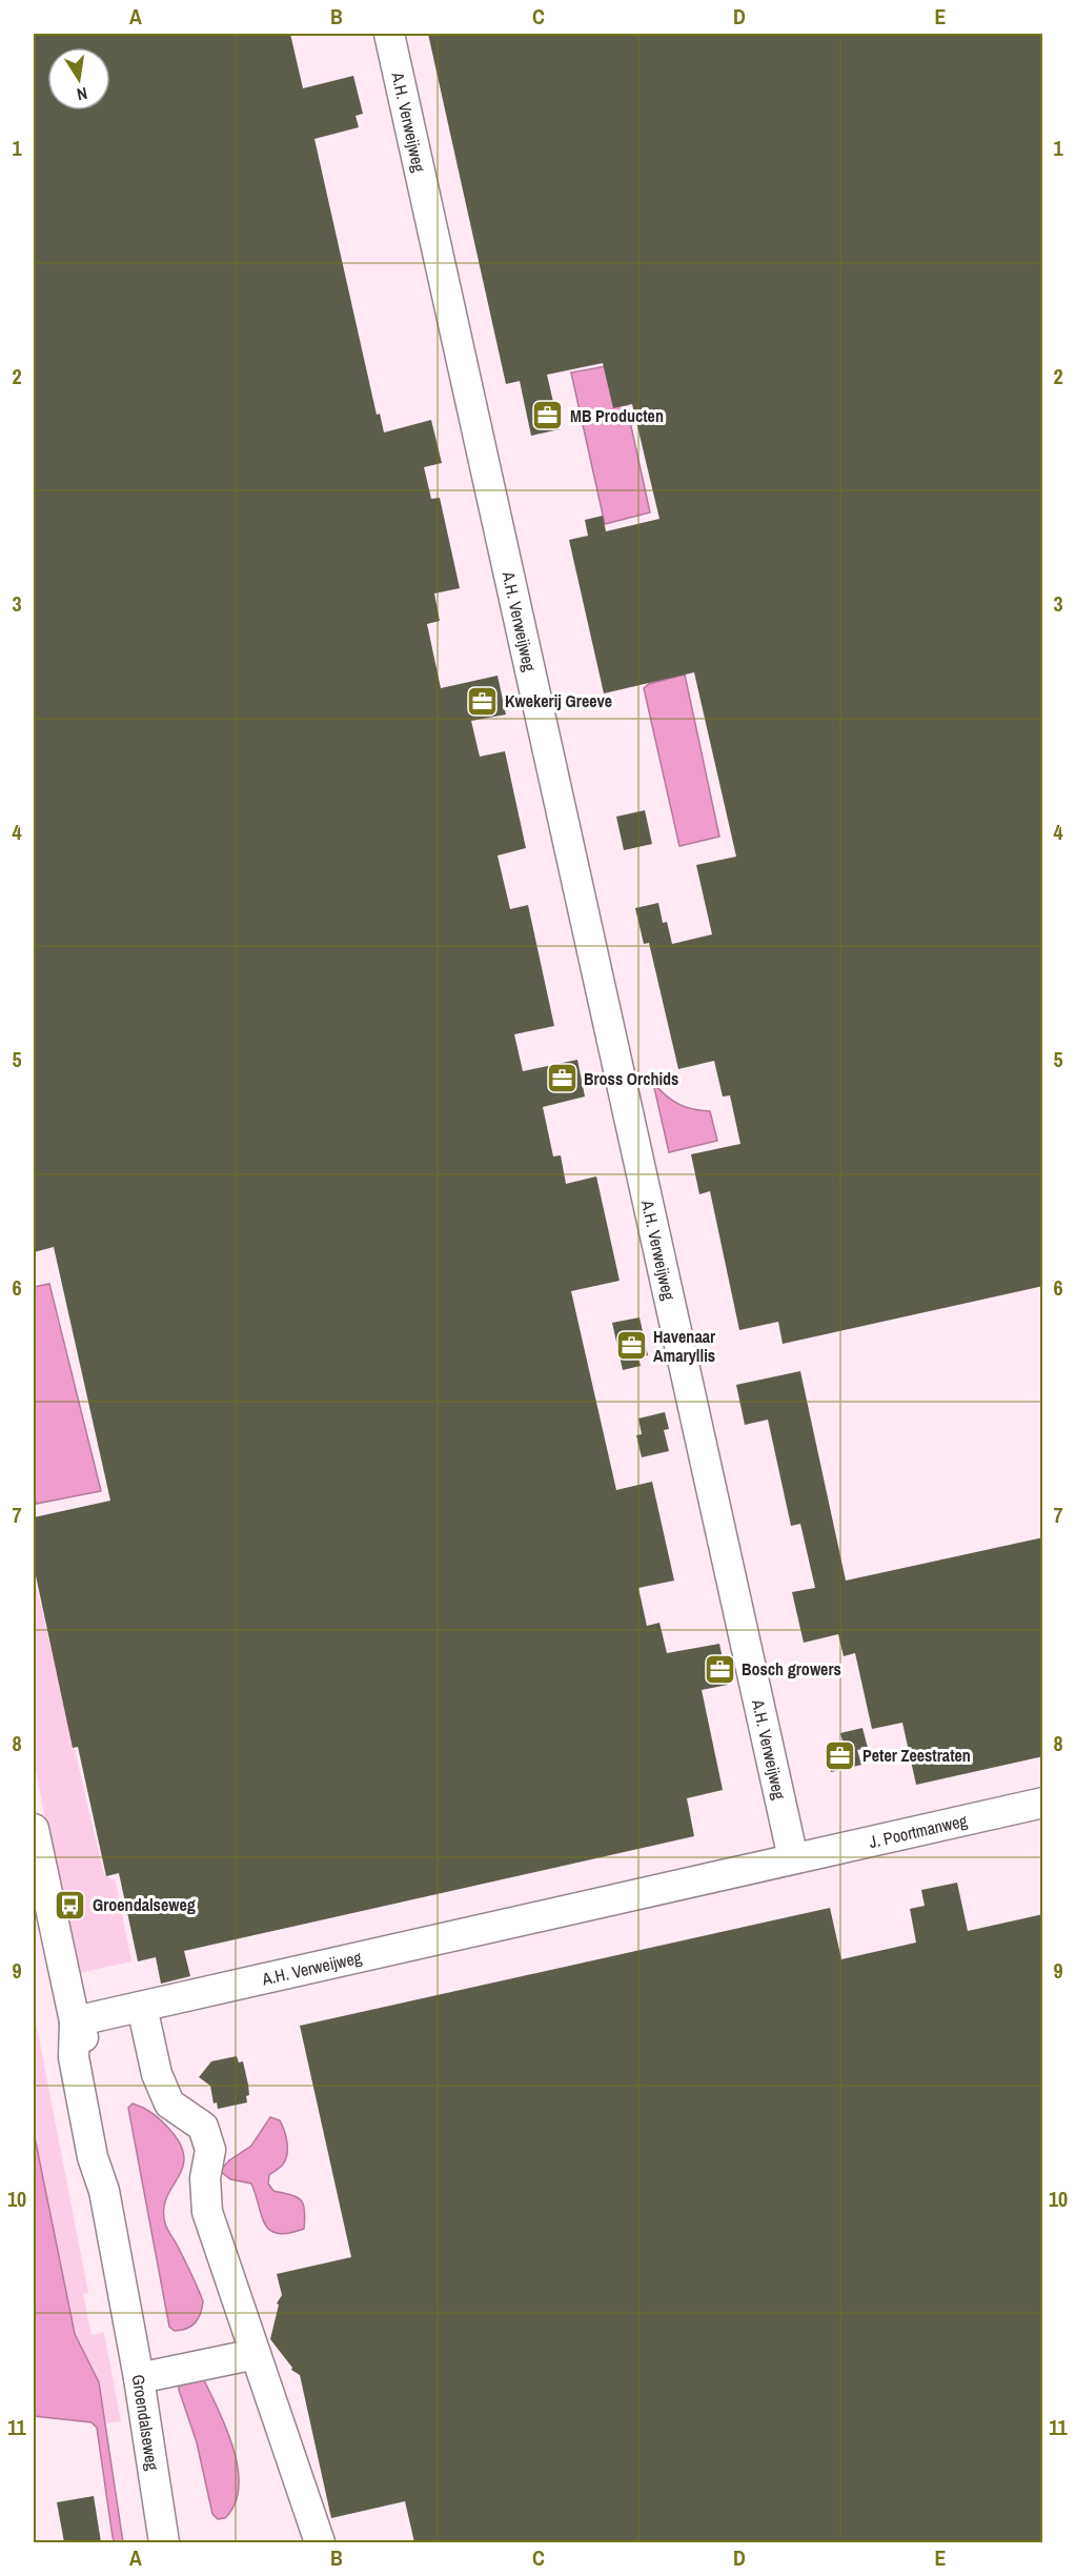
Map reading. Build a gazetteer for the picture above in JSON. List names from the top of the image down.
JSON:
{
  "streets": {
    "street": ["A.H. Verweijweg", "J. Poortmanweg", "Groendalseweg"]
  },
  "crossings": [
    ["A.H. Verweijweg", "J. Poortmanweg"],
    ["A.H. Verweijweg", "Groendalseweg"]
  ],
  "places": {
    "office": [
      "MB Producten",
      "Kwekerij Greeve",
      "Bross Orchids",
      "Havenaar Amaryllis",
      "Bosch growers",
      "Peter Zeestraten"
    ],
    "bus stop": ["Groendalseweg"]
  },
  "north": "bottom",
  "grid": {
    "columns": [
      "A",
      "B",
      "C",
      "D",
      "E"
    ],
    "rows": [
      "1",
      "2",
      "3",
      "4",
      "5",
      "6",
      "7",
      "8",
      "9",
      "10",
      "11"
    ]
  }
}
